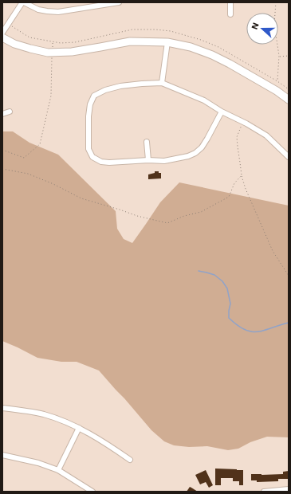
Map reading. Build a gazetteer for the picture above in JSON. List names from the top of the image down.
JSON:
{
  "north": "left"
}
